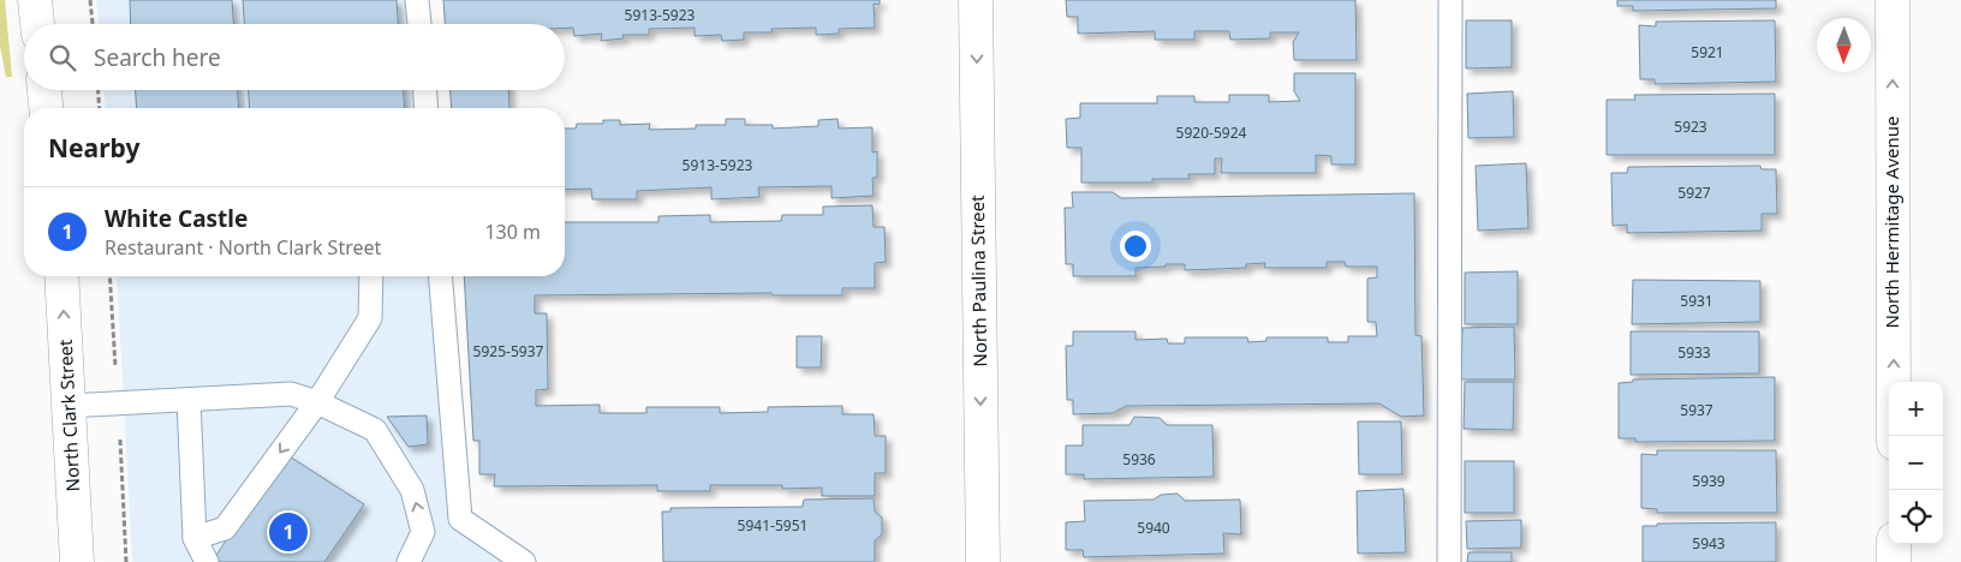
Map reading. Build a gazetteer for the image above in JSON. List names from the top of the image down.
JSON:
{
  "streets": {
    "street": ["North Hermitage Avenue", "North Paulina Street", "North Clark Street"]
  },
  "one_way": ["North Hermitage Avenue", "North Paulina Street", "North Clark Street"],
  "house_numbers": [
    "5913-5923",
    "5921",
    "5923",
    "5920-5924",
    "5913-5923",
    "5927",
    "5931",
    "5925-5937",
    "5933",
    "5937",
    "5936",
    "5939",
    "5941-5951",
    "5940",
    "5943"
  ],
  "north": "bottom",
  "page": {
    "search": "Search here",
    "heading": "Nearby",
    "list": [
      {
        "mark": "1",
        "name": "White Castle",
        "note": "Restaurant · North Clark Street",
        "value": "130 m"
      }
    ],
    "map_buttons": ["+", "−"],
    "pins": "1"
  }
}
